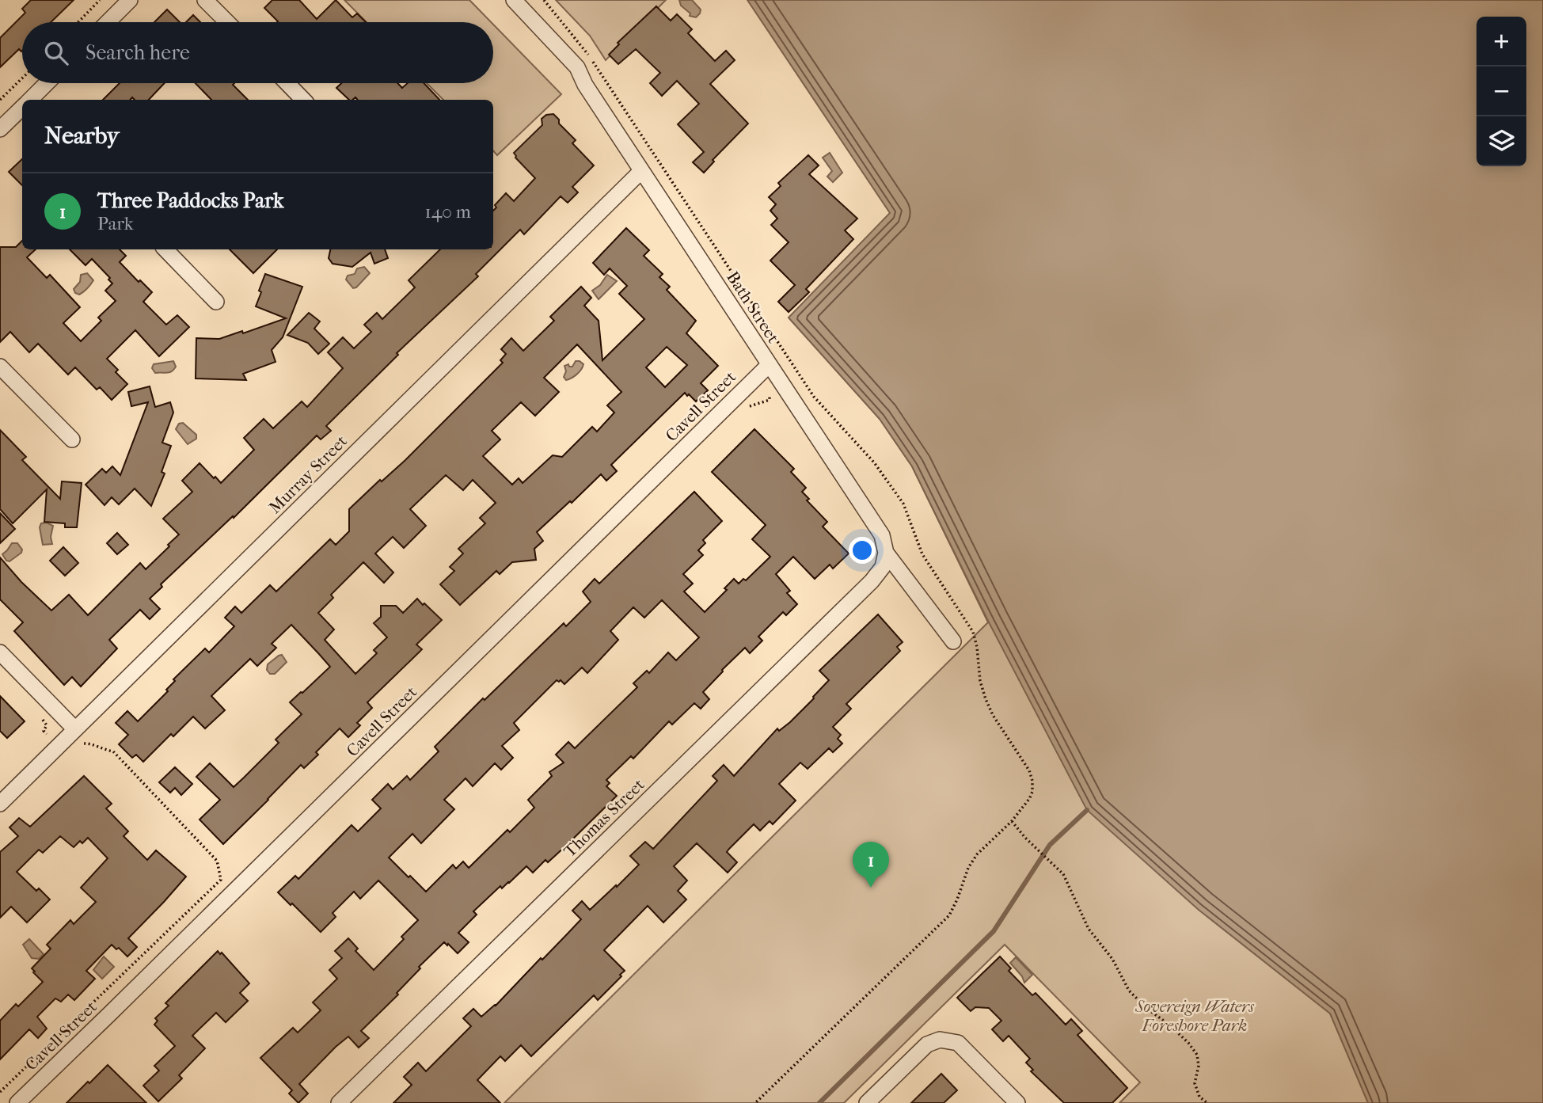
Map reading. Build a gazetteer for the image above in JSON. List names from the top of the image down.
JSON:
{
  "streets": {
    "street": [
      "Bath Street",
      "Cavell Street",
      "Murray Street",
      "Thomas Street"
    ]
  },
  "crossings": [
    ["Bath Street", "Cavell Street"],
    ["Bath Street", "Murray Street"],
    ["Bath Street", "Thomas Street"]
  ],
  "parks": ["Sovereign Waters Foreshore Park"],
  "page": {
    "map_buttons": ["+", "−"],
    "search": "Search here",
    "heading": "Nearby",
    "list": [
      {
        "mark": "1",
        "name": "Three Paddocks Park",
        "note": "Park",
        "value": "140 m"
      }
    ],
    "pins": "1"
  }
}
